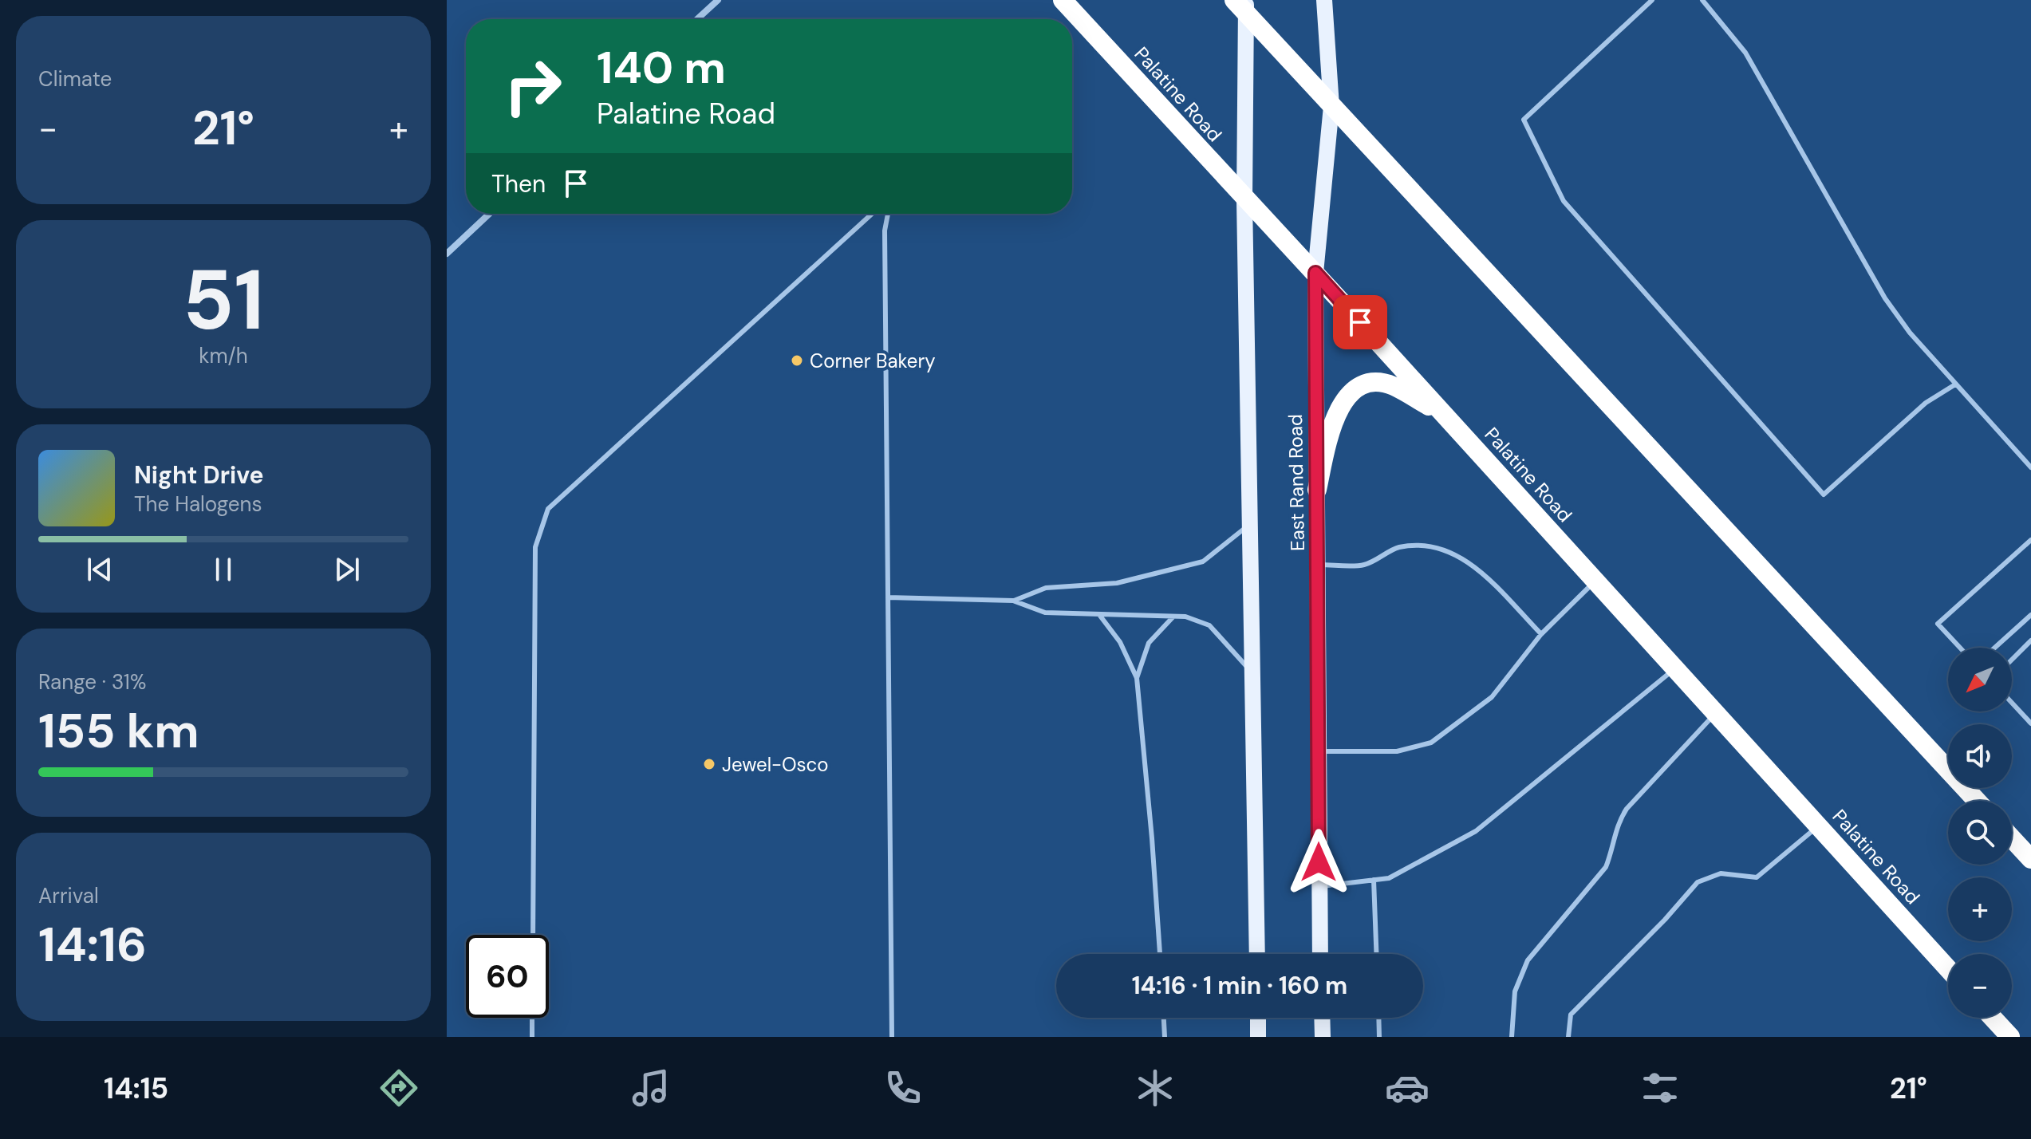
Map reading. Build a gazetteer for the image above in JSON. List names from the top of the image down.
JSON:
{
  "streets": {
    "highway": ["Palatine Road"],
    "main road": ["East Rand Road"]
  },
  "crossings": [
    ["Palatine Road", "East Rand Road"]
  ],
  "places": ["Corner Bakery", "Jewel-Osco"],
  "north": "bottom left",
  "page": {
    "tile": [
      "Climate",
      ["51", "km/h"],
      ["Range · 31%", "155 km"],
      ["Arrival", "14:16"]
    ],
    "turn": ["140 m", "Palatine Road"],
    "heat": ["−", "21°", "+"],
    "then": "Then",
    "song": ["Night Drive", "The Halogens"],
    "map_buttons": ["+", "−"],
    "limit": "60",
    "trip": "14:16 · 1 min · 160 m",
    "tabs": ["14:15", "21°"]
  }
}
